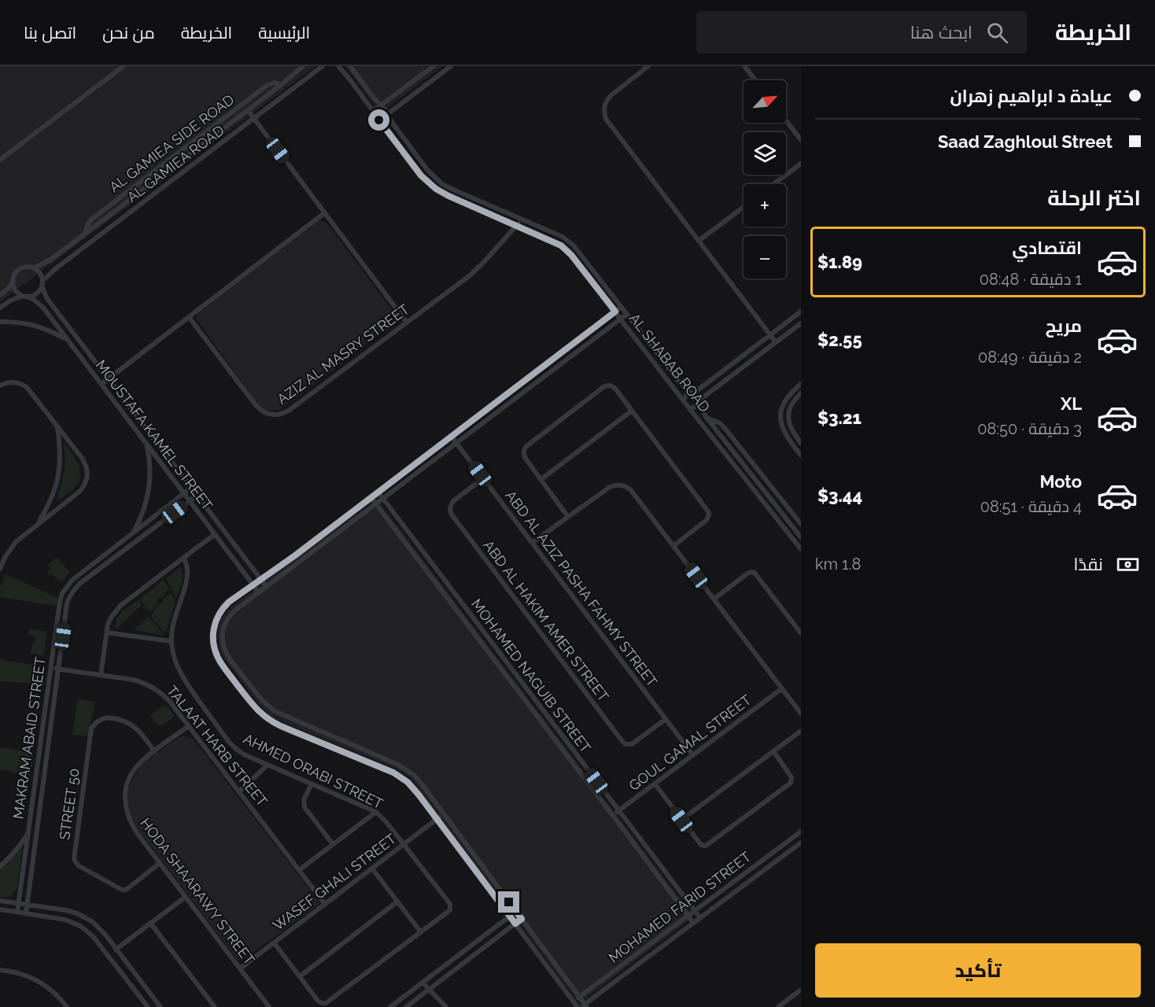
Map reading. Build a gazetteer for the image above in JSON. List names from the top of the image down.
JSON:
{
  "streets": {
    "street": [
      "AL GAMIEA SIDE ROAD",
      "AL GAMIEA ROAD",
      "AZIZ AL MASRY STREET",
      "AL SHABAB ROAD",
      "MOUSTAFA KAMEL STREET",
      "ABD AL AZIZ PASHA FAHMY STREET",
      "ABD AL HAKIM AMER STREET",
      "MOHAMED NAGUIB STREET",
      "MAKRAM ABAID STREET",
      "GOUL GAMAL STREET",
      "TALAAT HARB STREET",
      "AHMED ORABI STREET",
      "STREET 50",
      "WASEF GHALI STREET",
      "HODA SHAARAWY STREET",
      "MOHAMED FARID STREET"
    ]
  },
  "crossings": [
    ["AL GAMIEA SIDE ROAD", "AL GAMIEA ROAD"],
    ["AL GAMIEA ROAD", "MOUSTAFA KAMEL STREET"],
    ["AZIZ AL MASRY STREET", "AL SHABAB ROAD"],
    ["MOUSTAFA KAMEL STREET", "MAKRAM ABAID STREET"],
    ["ABD AL AZIZ PASHA FAHMY STREET", "ABD AL HAKIM AMER STREET"],
    ["ABD AL AZIZ PASHA FAHMY STREET", "GOUL GAMAL STREET"],
    ["MOHAMED NAGUIB STREET", "GOUL GAMAL STREET"],
    ["MOHAMED NAGUIB STREET", "MOHAMED FARID STREET"],
    ["MAKRAM ABAID STREET", "TALAAT HARB STREET"],
    ["TALAAT HARB STREET", "WASEF GHALI STREET"],
    ["TALAAT HARB STREET", "HODA SHAARAWY STREET"],
    ["AHMED ORABI STREET", "WASEF GHALI STREET"],
    ["STREET 50", "HODA SHAARAWY STREET"],
    ["WASEF GHALI STREET", "HODA SHAARAWY STREET"]
  ],
  "north": "top right",
  "page": {
    "header": "الخريطة",
    "search": "ابحث هنا",
    "nav": [
      "الرئيسية",
      "الخريطة",
      "من نحن",
      "اتصل بنا"
    ],
    "banner": ["عيادة د ابراهيم زهران", "Saad Zaghloul Street"],
    "map_buttons": ["+", "−"],
    "heading": "اختر الرحلة",
    "list": [
      {
        "name": "اقتصادي",
        "note": "1 دقيقة · 08:48",
        "value": "$1.89"
      },
      {
        "name": "مريح",
        "note": "2 دقيقة · 08:49",
        "value": "$2.55"
      },
      {
        "name": "XL",
        "note": "3 دقيقة · 08:50",
        "value": "$3.21"
      },
      {
        "name": "Moto",
        "note": "4 دقيقة · 08:51",
        "value": "$3.44"
      }
    ],
    "pay": ["نقدًا", "1.8 km"],
    "buttons": "تأكيد"
  }
}
